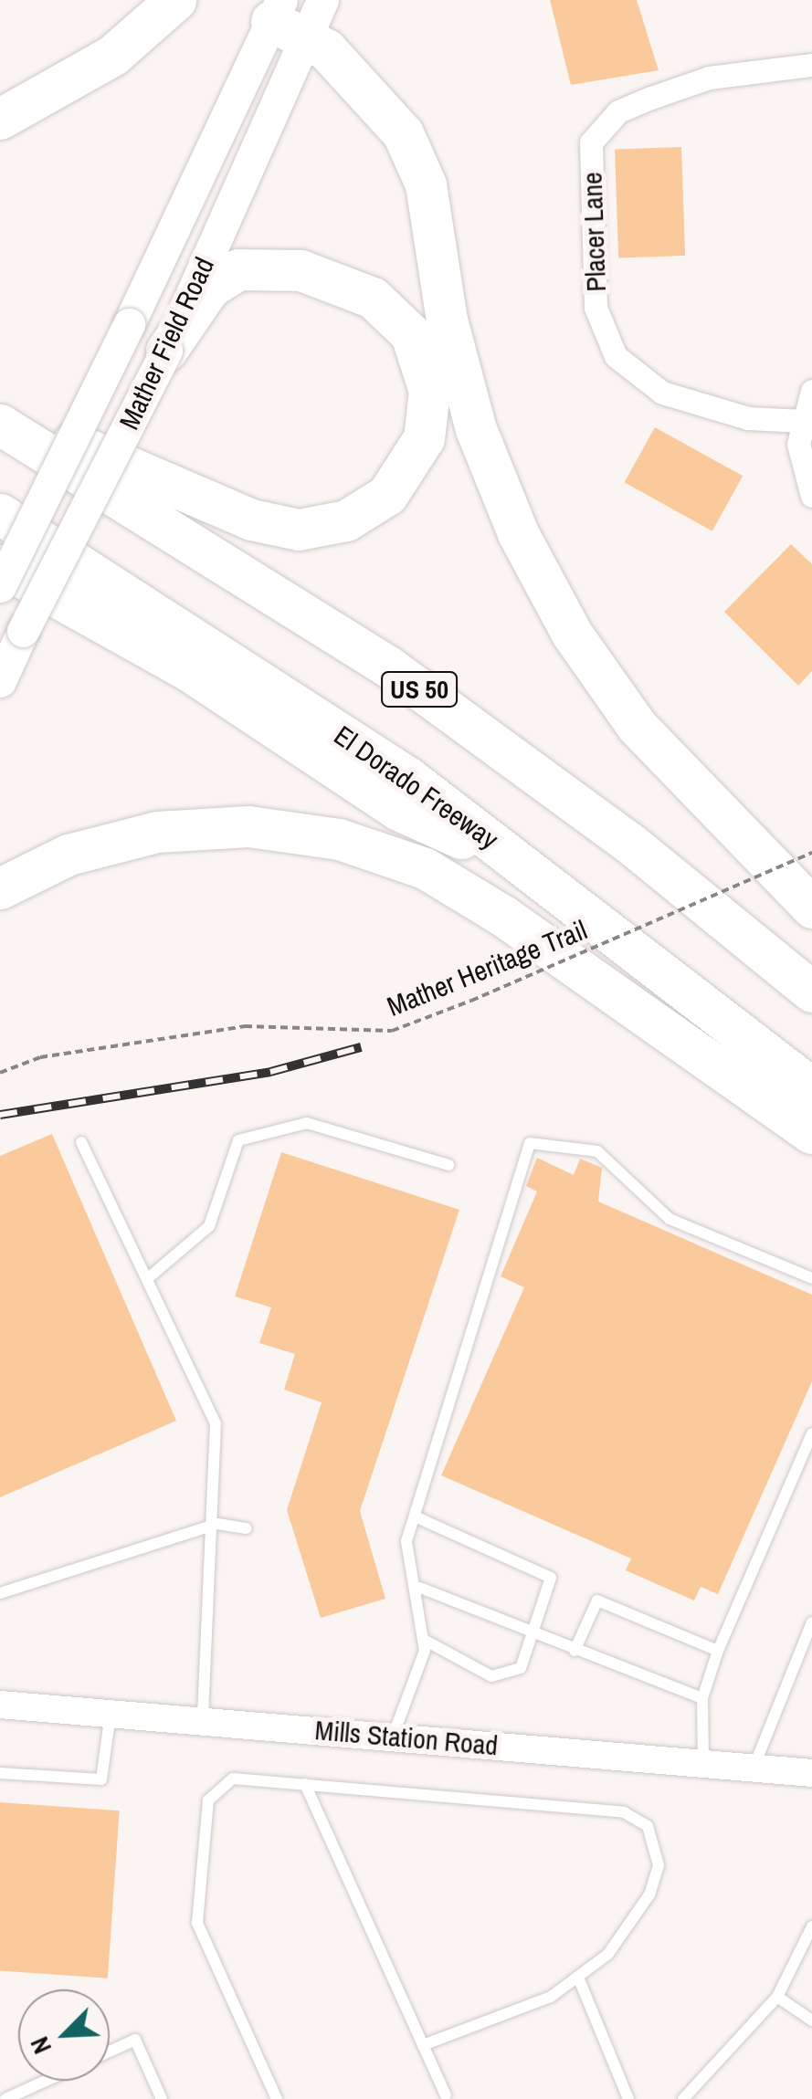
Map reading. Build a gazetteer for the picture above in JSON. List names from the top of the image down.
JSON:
{
  "streets": {
    "highway": ["US 50", "El Dorado Freeway"],
    "main road": ["Mather Field Road"],
    "street": ["Placer Lane", "Mills Station Road"],
    "path": ["Mather Heritage Trail"]
  },
  "north": "bottom left"
}
